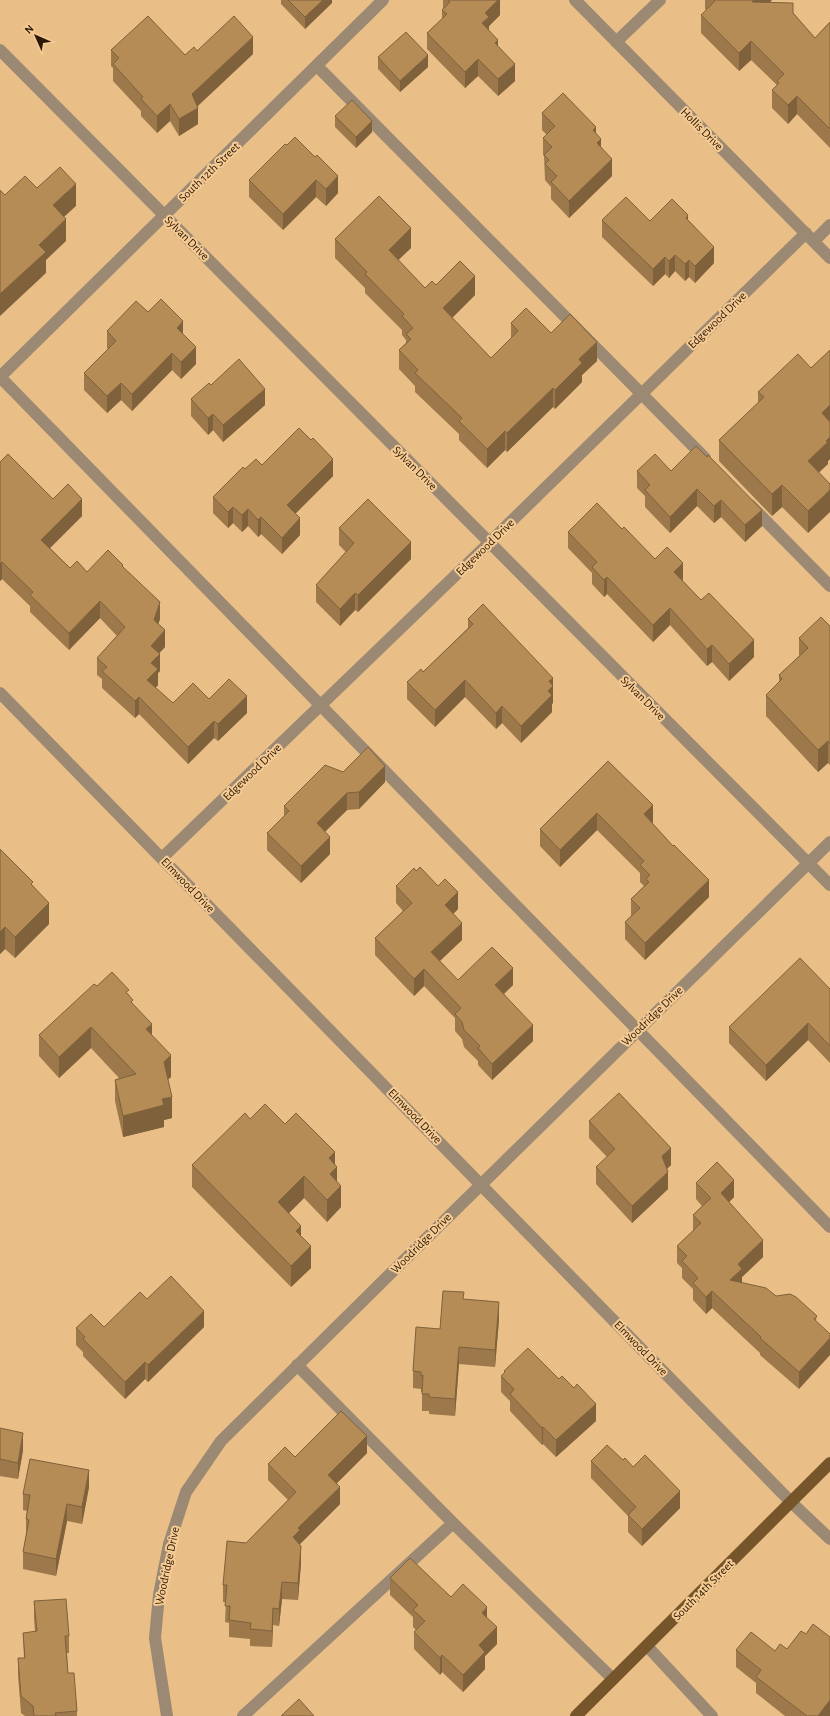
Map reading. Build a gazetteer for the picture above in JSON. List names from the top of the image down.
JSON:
{
  "streets": {
    "main road": ["South 14th Street"],
    "street": [
      "Hollis Drive",
      "South 12th Street",
      "Sylvan Drive",
      "Edgewood Drive",
      "Elmwood Drive",
      "Woodridge Drive"
    ]
  },
  "crossings": [
    ["Hollis Drive", "Edgewood Drive"],
    ["South 12th Street", "Sylvan Drive"],
    ["Sylvan Drive", "Edgewood Drive"],
    ["Sylvan Drive", "Woodridge Drive"],
    ["Edgewood Drive", "Elmwood Drive"],
    ["Elmwood Drive", "Woodridge Drive"],
    ["Elmwood Drive", "South 14th Street"]
  ],
  "north": "top left"
}
